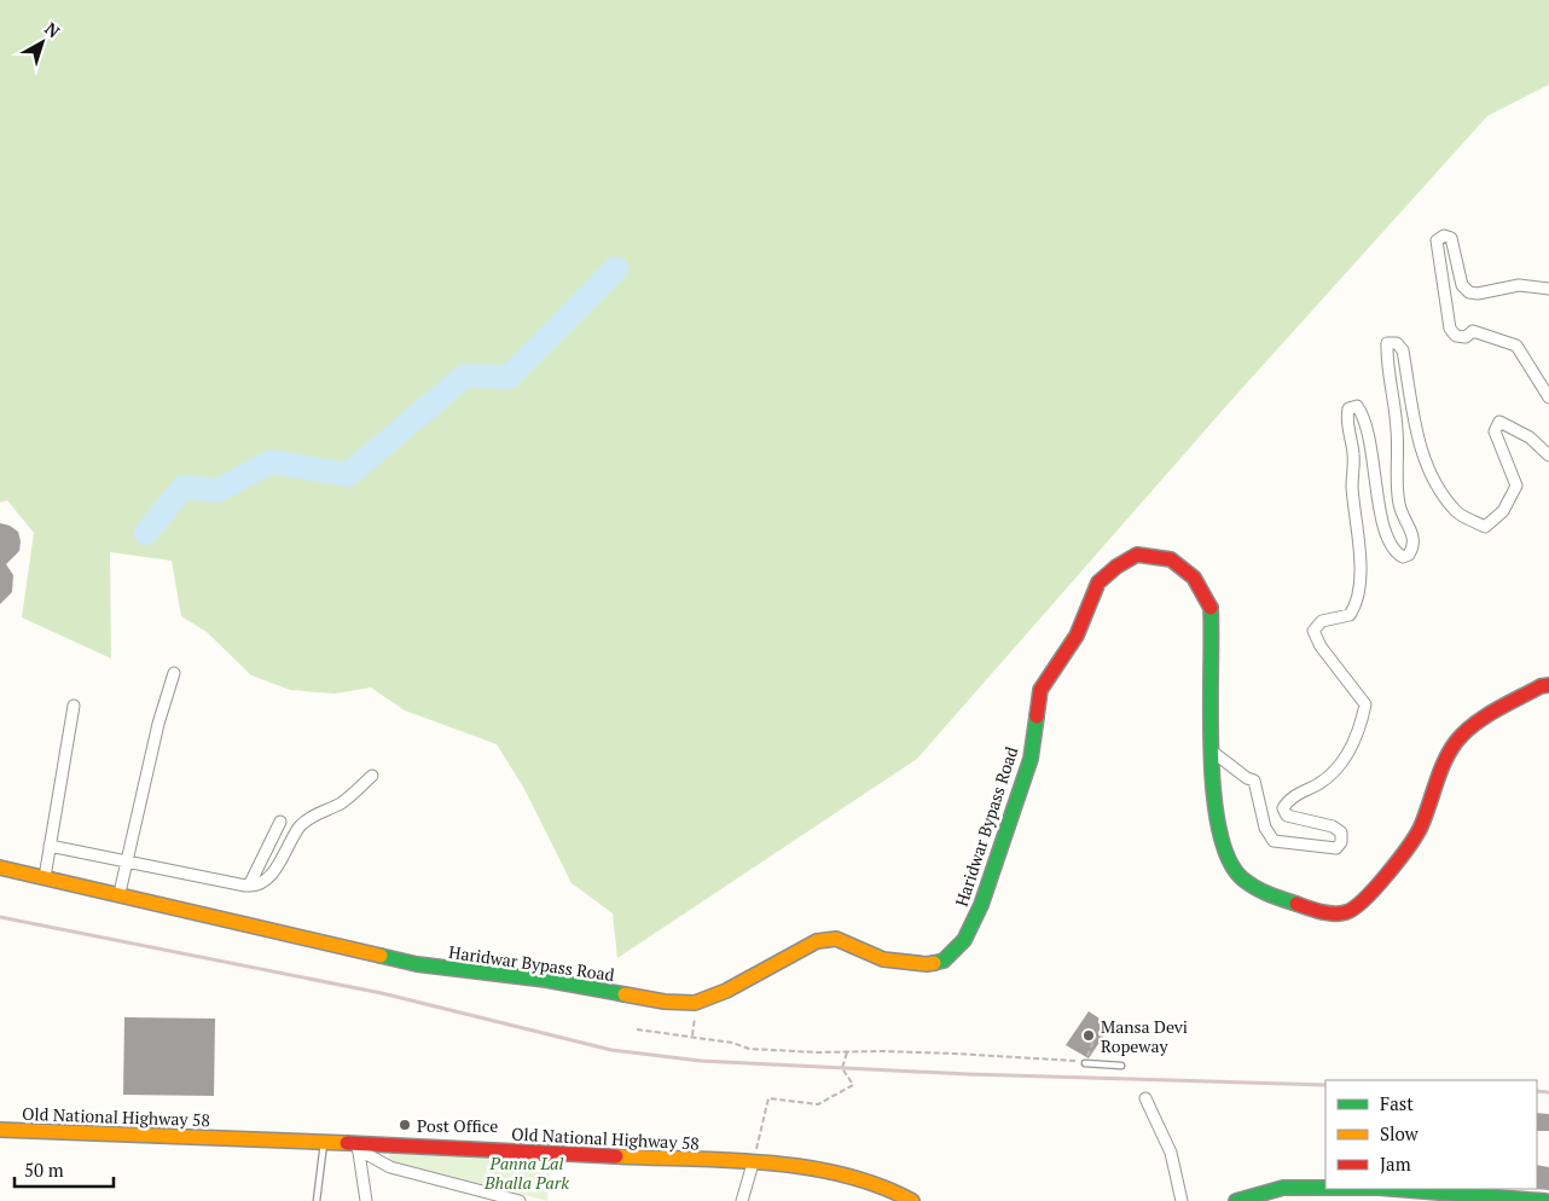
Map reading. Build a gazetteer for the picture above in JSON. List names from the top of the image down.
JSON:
{
  "streets": {
    "main road": ["Haridwar Bypass Road", "Old National Highway 58"]
  },
  "parks": ["Panna Lal Bhalla Park"],
  "places": ["Mansa Devi Ropeway", "Post Office"],
  "legend": ["Fast", "Slow", "Jam"],
  "scale_bar": "50 m",
  "north": "top right"
}
